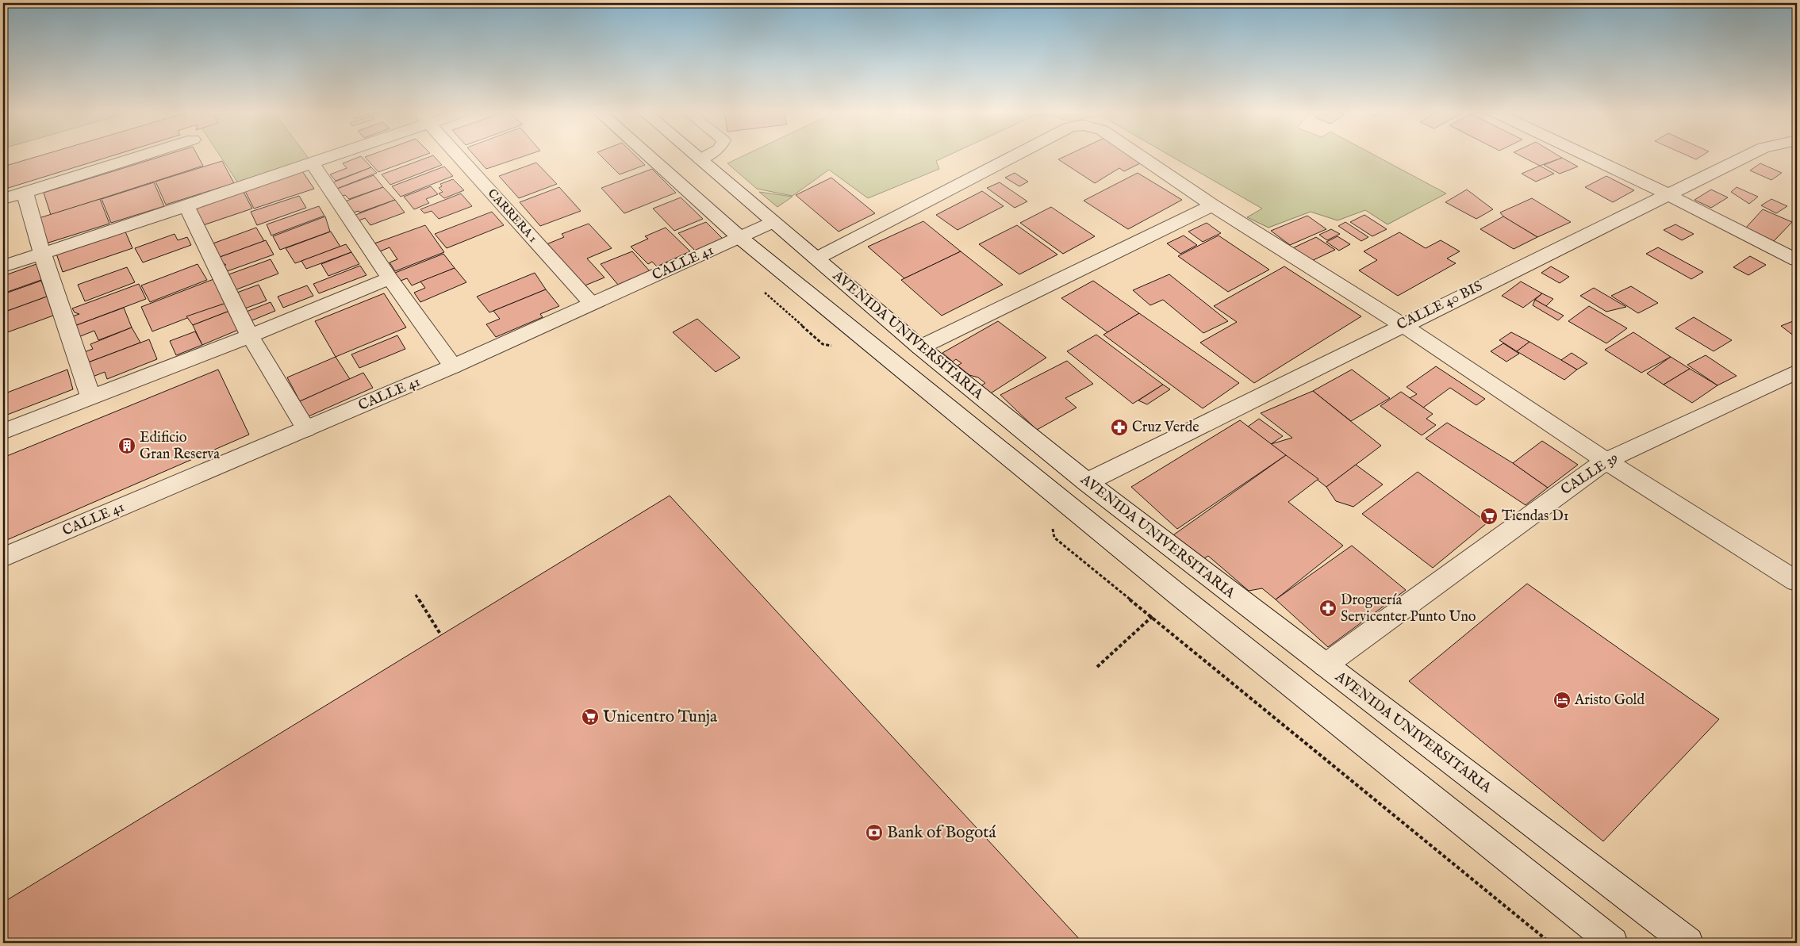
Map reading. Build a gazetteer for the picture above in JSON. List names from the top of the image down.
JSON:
{
  "streets": {
    "street": [
      "CARRERA 1",
      "CALLE 41",
      "CALLE 40 BIS",
      "AVENIDA UNIVERSITARIA",
      "CALLE 39"
    ]
  },
  "crossings": [
    ["CARRERA 1", "CALLE 41"],
    ["CALLE 41", "AVENIDA UNIVERSITARIA"],
    ["CALLE 40 BIS", "AVENIDA UNIVERSITARIA"],
    ["AVENIDA UNIVERSITARIA", "CALLE 39"]
  ],
  "places": {
    "pharmacy": ["Cruz Verde", "Droguería Servicenter Punto Uno"],
    "building": ["Edificio Gran Reserva"],
    "supermarket": ["Tiendas D1", "Unicentro Tunja"],
    "hotel": ["Aristo Gold"],
    "bank": ["Bank of Bogotá"]
  }
}
